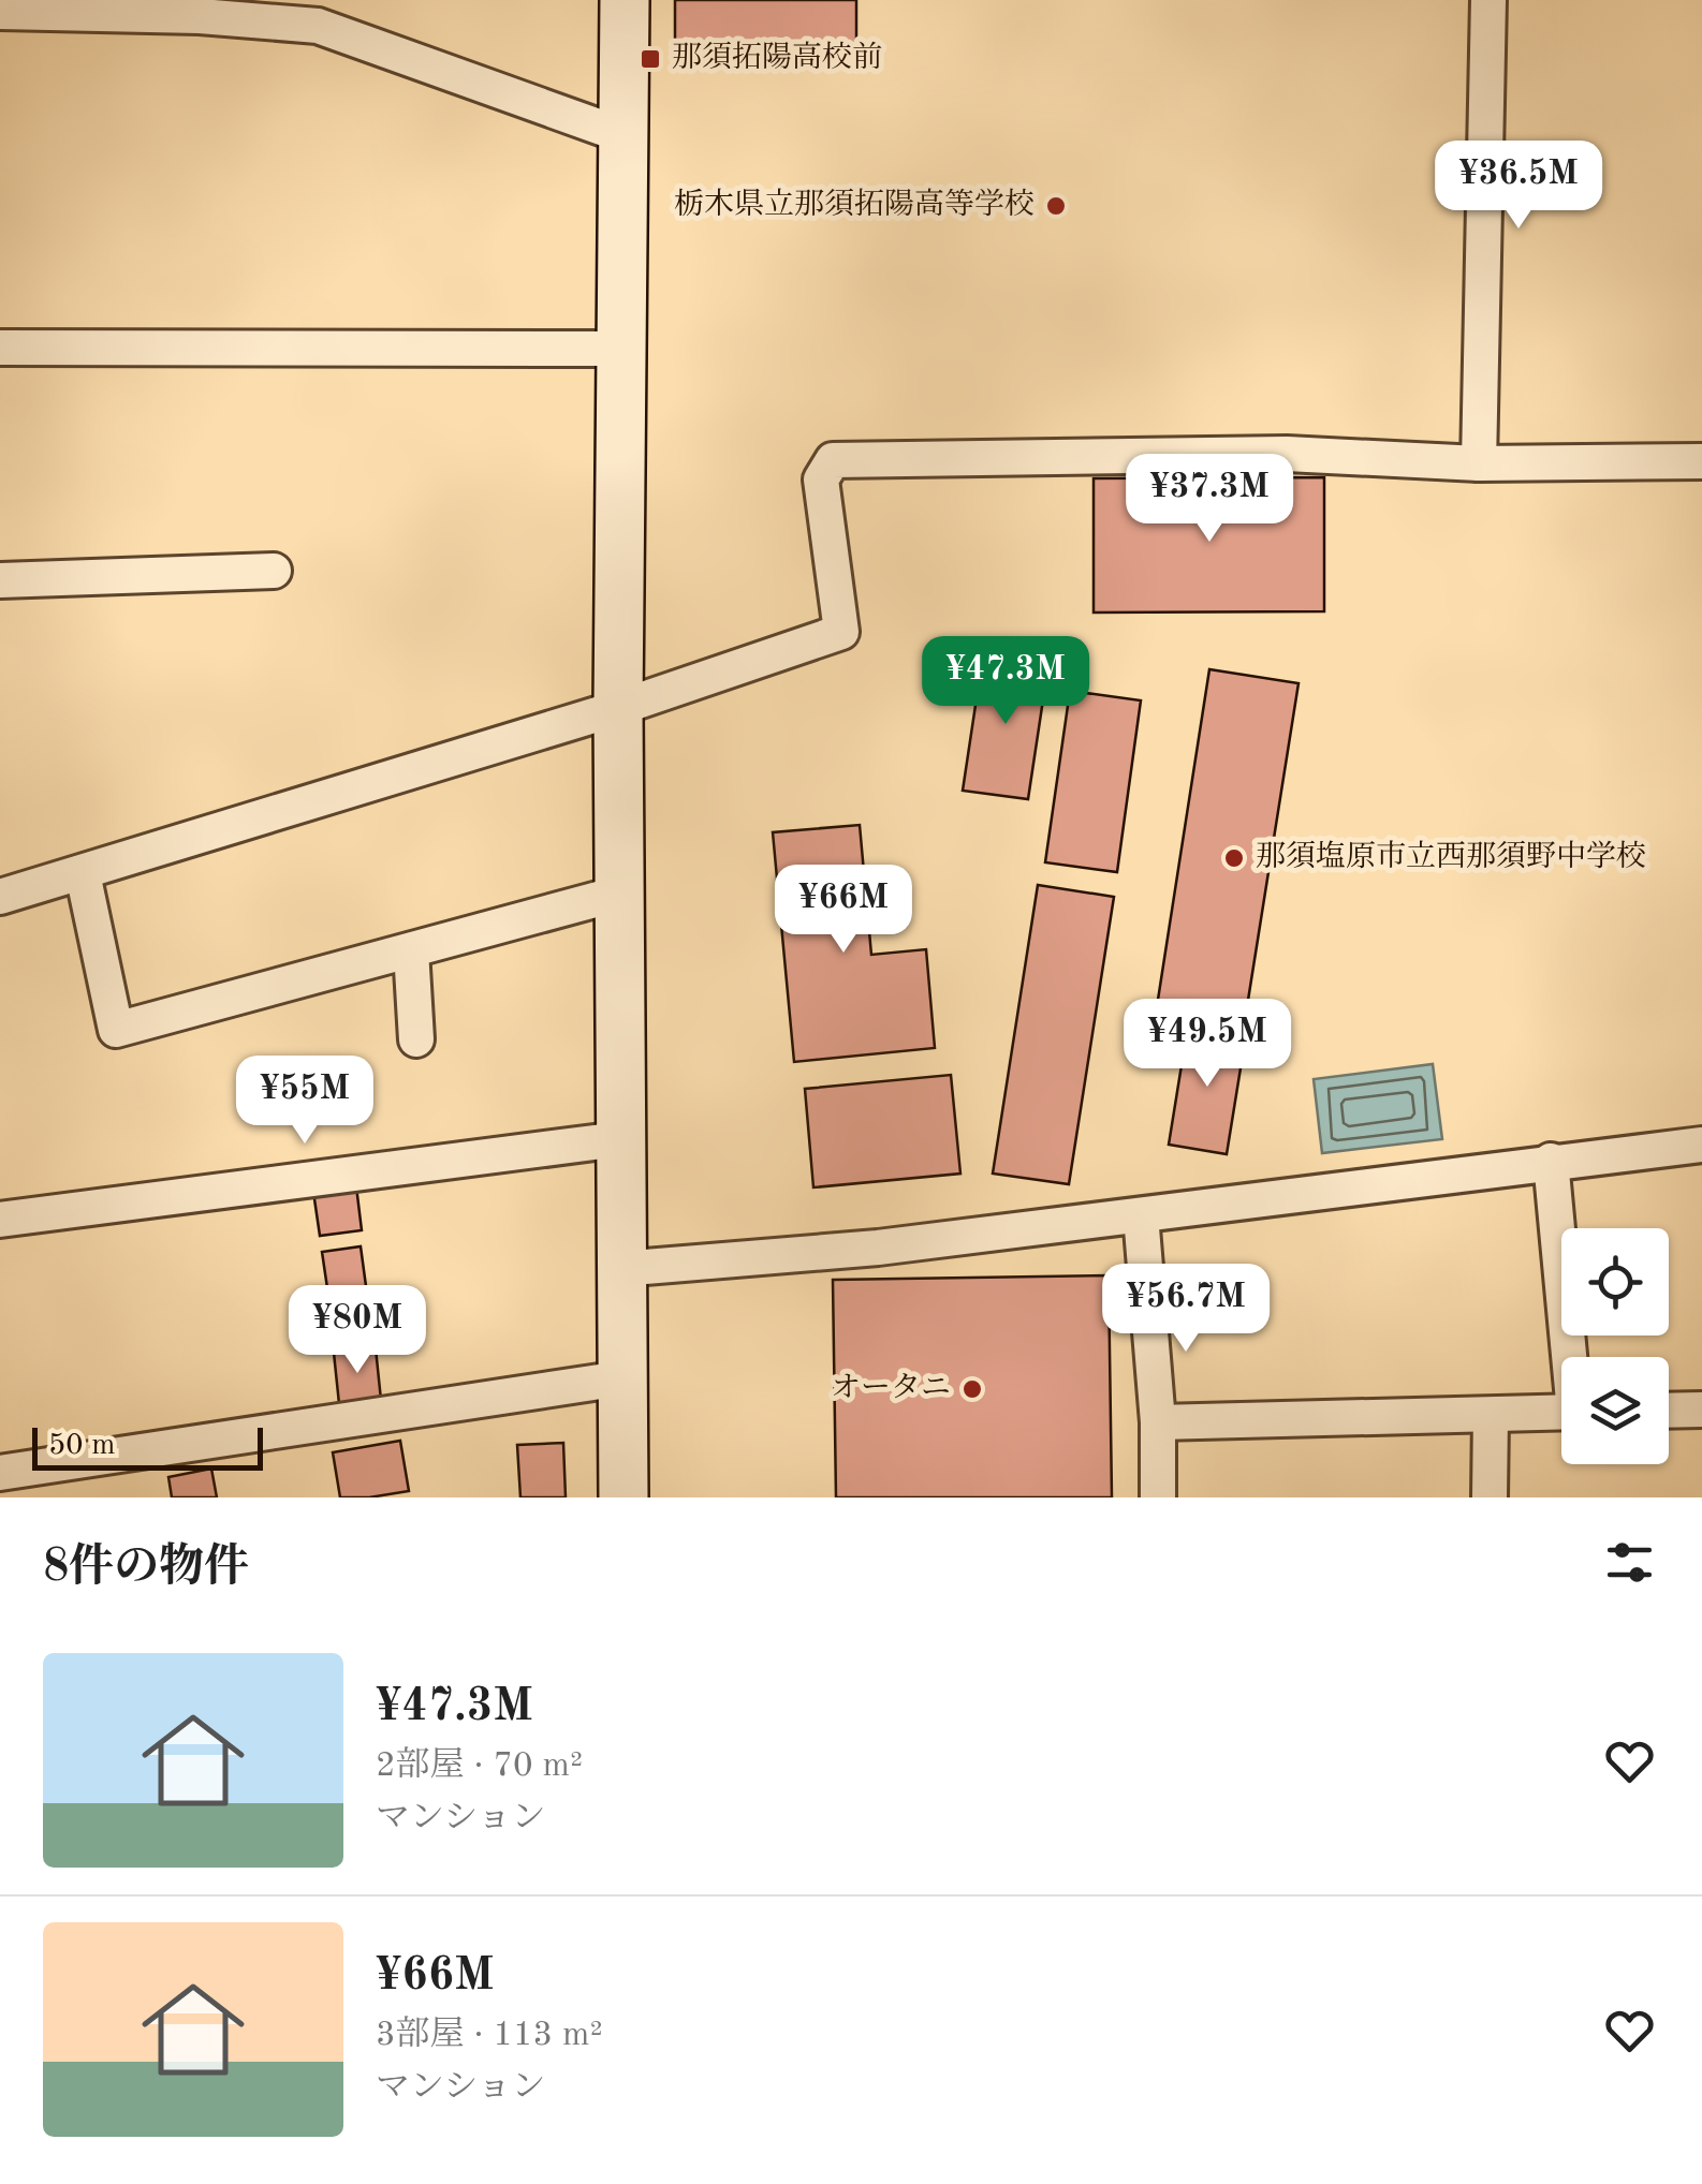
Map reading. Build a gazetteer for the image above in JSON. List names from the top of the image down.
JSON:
{
  "places": {
    "transit": ["那須拓陽高校前"],
    "other": ["栃木県立那須拓陽高等学校", "那須塩原市立西那須野中学校", "オータニ"]
  },
  "scale_bar": "50 m",
  "page": {
    "price": [
      "¥36.5M",
      "¥37.3M",
      "¥47.3M",
      "¥66M",
      "¥49.5M",
      "¥55M",
      "¥56.7M",
      "¥80M"
    ],
    "scale": "50 m",
    "heading": "8件の物件",
    "list": [
      {
        "name": "¥47.3M",
        "note": "2部屋 · 70 m² · マンション"
      },
      {
        "name": "¥66M",
        "note": "3部屋 · 113 m² · マンション"
      }
    ]
  }
}
